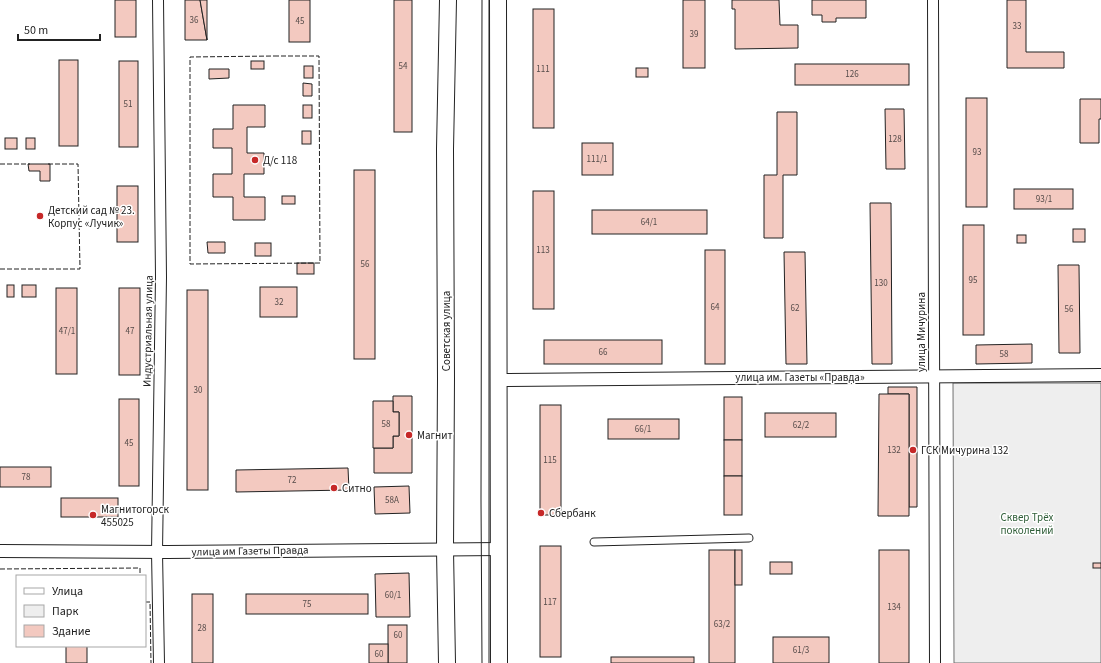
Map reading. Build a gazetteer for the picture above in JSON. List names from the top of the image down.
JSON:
{
  "streets": {
    "main road": ["Советская улица"],
    "street": [
      "Индустриальная улица",
      "улица Мичурина",
      "улица им. Газеты «Правда»",
      "улица им Газеты Правда"
    ]
  },
  "crossings": [
    ["Индустриальная улица", "улица им Газеты Правда"],
    ["Советская улица", "улица им Газеты Правда"],
    ["улица Мичурина", "улица им. Газеты «Правда»"]
  ],
  "parks": ["Сквер Трёх поколений"],
  "places": [
    "Д/с 118",
    "Детский сад № 23. Корпус «Лучик»",
    "Магнит",
    "ГСК Мичурина 132",
    "Ситно",
    "Сбербанк",
    "Магнитогорск 455025"
  ],
  "house_numbers": [
    "36",
    "45",
    "33",
    "39",
    "54",
    "111",
    "126",
    "51",
    "128",
    "93",
    "111/1",
    "93/1",
    "64/1",
    "113",
    "56",
    "95",
    "130",
    "32",
    "64",
    "62",
    "56",
    "47/1",
    "47",
    "66",
    "58",
    "30",
    "58",
    "62/2",
    "66/1",
    "45",
    "132",
    "115",
    "78",
    "72",
    "58А",
    "60/1",
    "117",
    "75",
    "134",
    "63/2",
    "28",
    "60",
    "61/3",
    "60"
  ],
  "legend": ["Улица", "Парк", "Здание"],
  "scale_bar": "50 m"
}
